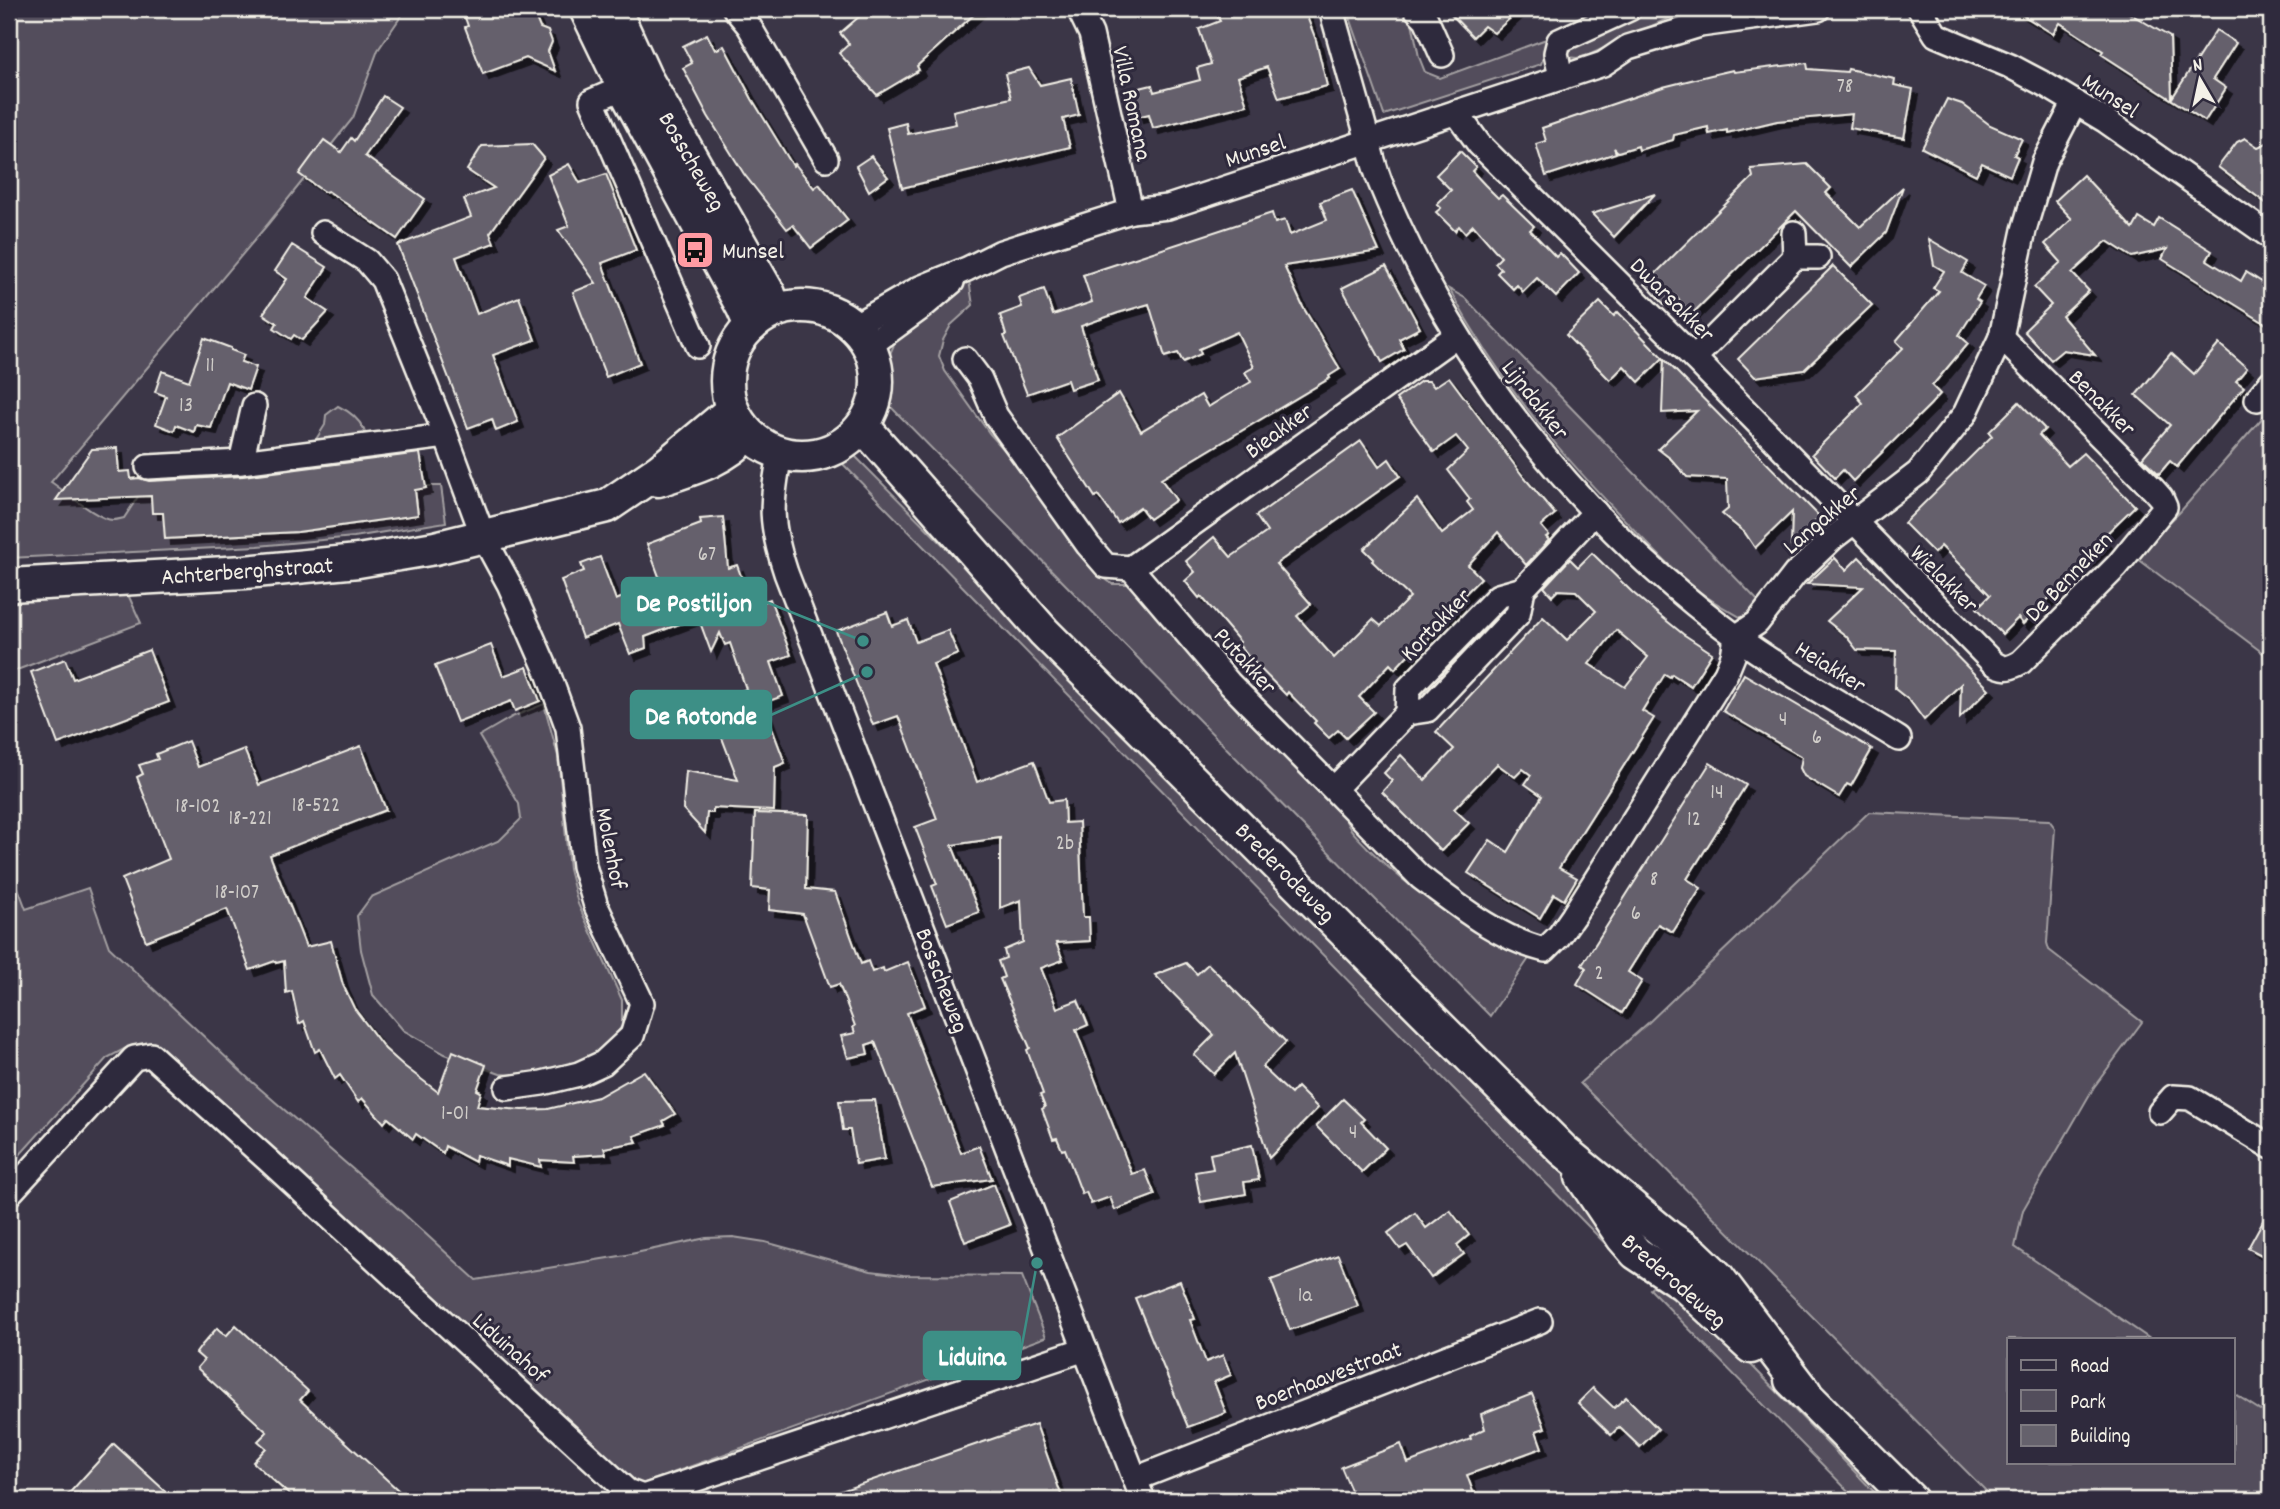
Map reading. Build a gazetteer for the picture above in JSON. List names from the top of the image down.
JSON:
{
  "streets": {
    "main road": ["Bosscheweg", "Achterberghstraat", "Brederodeweg"],
    "street": [
      "Munsel",
      "Villa Romana",
      "Dwarsakker",
      "Lijndakker",
      "Benakker",
      "Bieakker",
      "Langakker",
      "De Benneken",
      "Wielakker",
      "Putakker",
      "Heiakker",
      "Molenhof",
      "Liduinahof",
      "Boerhaavestraat"
    ]
  },
  "crossings": [
    ["Munsel", "Villa Romana"],
    ["Munsel", "Bosscheweg"],
    ["Munsel", "Dwarsakker"],
    ["Munsel", "Lijndakker"],
    ["Munsel", "Langakker"],
    ["Munsel", "Achterberghstraat"],
    ["Munsel", "Brederodeweg"],
    ["Bosscheweg", "Achterberghstraat"],
    ["Bosscheweg", "Brederodeweg"],
    ["Bosscheweg", "Liduinahof"],
    ["Bosscheweg", "Boerhaavestraat"],
    ["Dwarsakker", "Langakker"],
    ["Dwarsakker", "Wielakker"],
    ["Lijndakker", "Bieakker"],
    ["Lijndakker", "Langakker"],
    ["Lijndakker", "Putakker"],
    ["Lijndakker", "Heiakker"],
    ["Benakker", "Langakker"],
    ["Benakker", "De Benneken"],
    ["Bieakker", "Putakker"],
    ["Langakker", "Wielakker"],
    ["Langakker", "Putakker"],
    ["Langakker", "Heiakker"],
    ["Achterberghstraat", "Molenhof"],
    ["Achterberghstraat", "Brederodeweg"],
    ["De Benneken", "Wielakker"],
    ["Putakker", "Heiakker"]
  ],
  "places": {
    "bus stop": ["Munsel"],
    "other": ["De Postiljon", "De Rotonde", "Liduina"]
  },
  "house_numbers": [
    "78",
    "11",
    "13",
    "67",
    "4",
    "6",
    "14",
    "18-522",
    "18-102",
    "18-221",
    "12",
    "2b",
    "8",
    "18-107",
    "6",
    "2",
    "1-01",
    "4",
    "1a"
  ],
  "legend": ["Road", "Park", "Building"],
  "north": "top"
}
